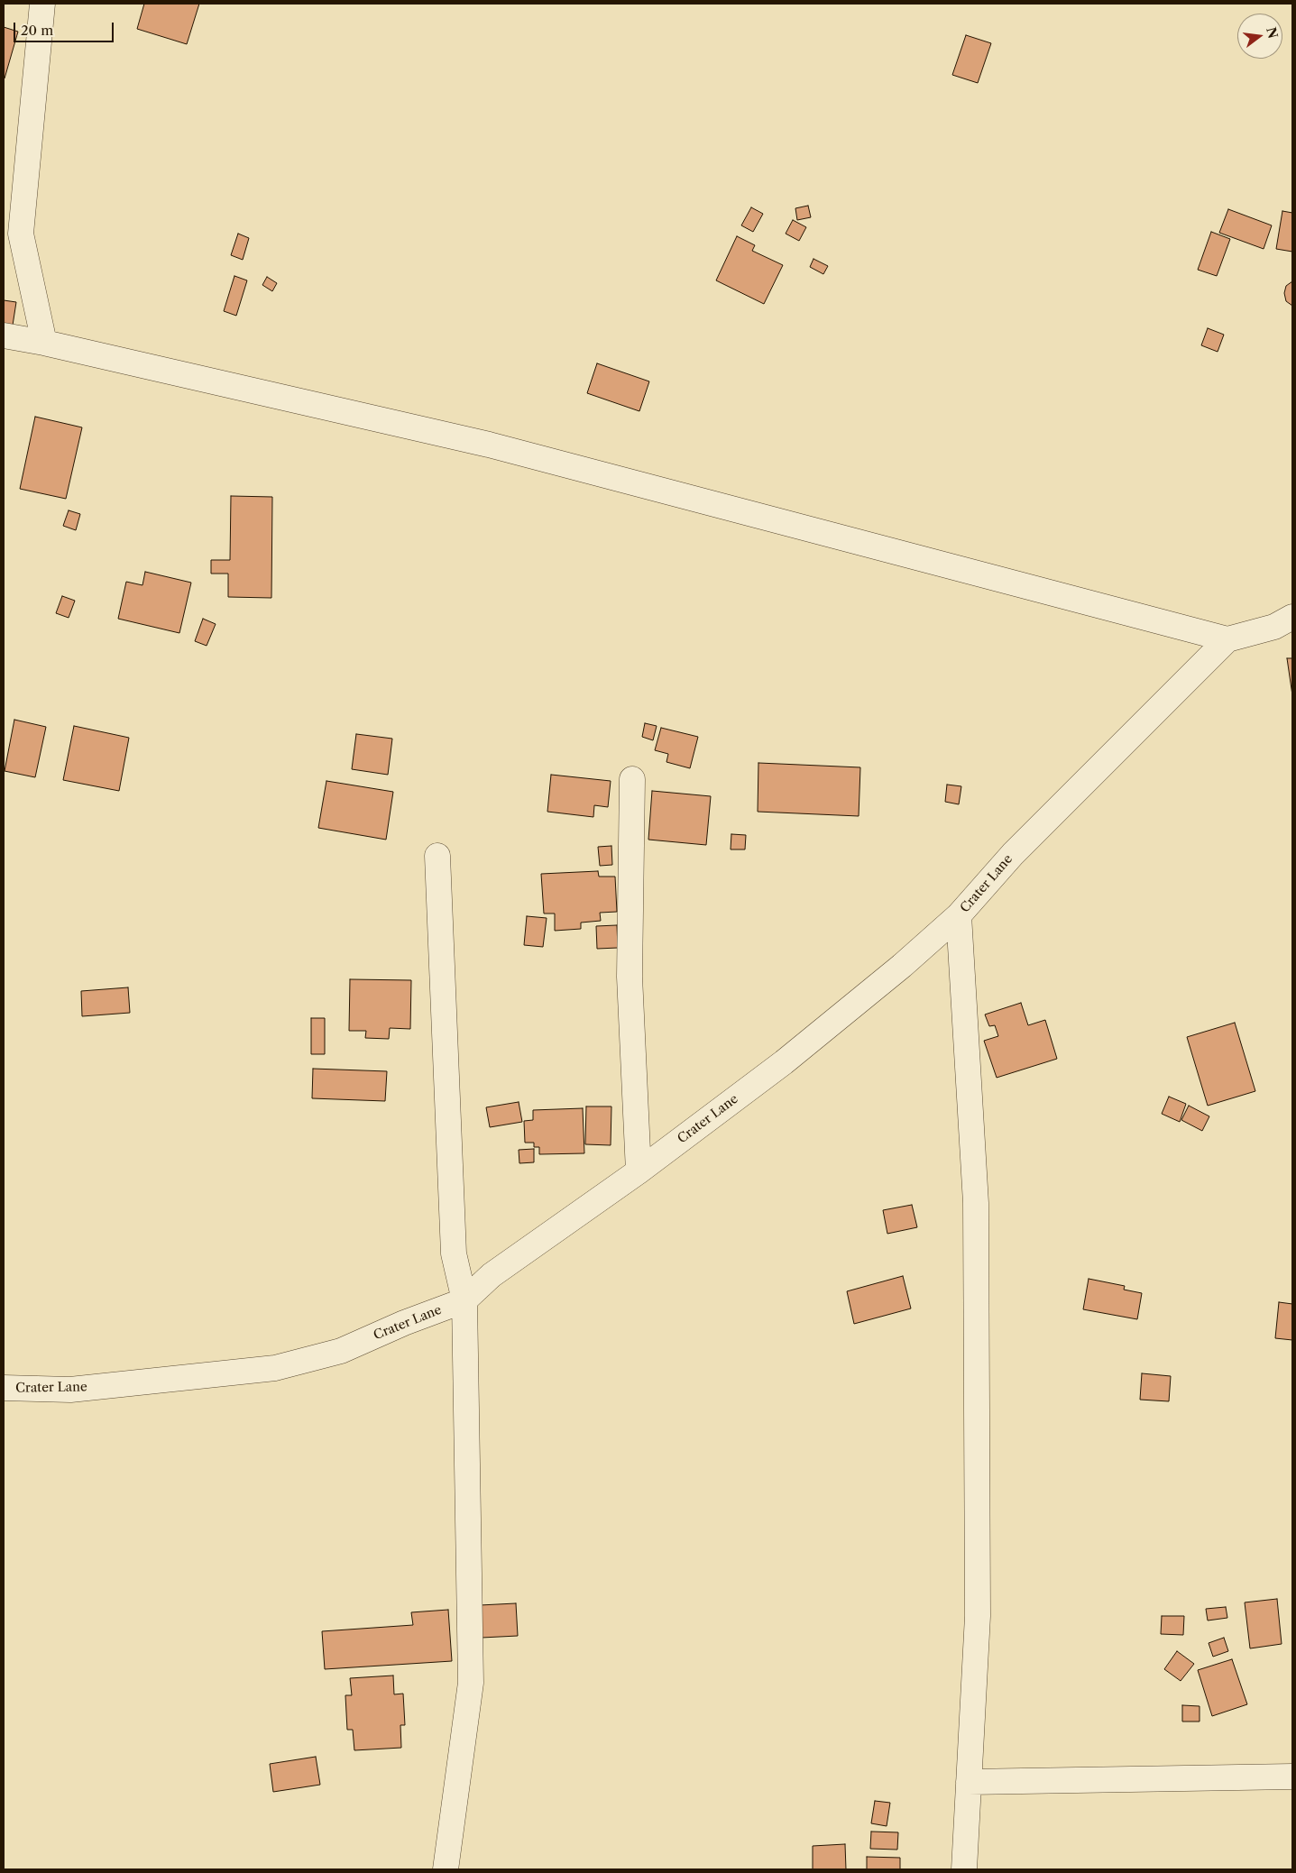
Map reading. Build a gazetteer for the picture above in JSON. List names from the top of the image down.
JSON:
{
  "streets": {
    "street": ["Crater Lane"]
  },
  "scale_bar": "20 m",
  "north": "right"
}
